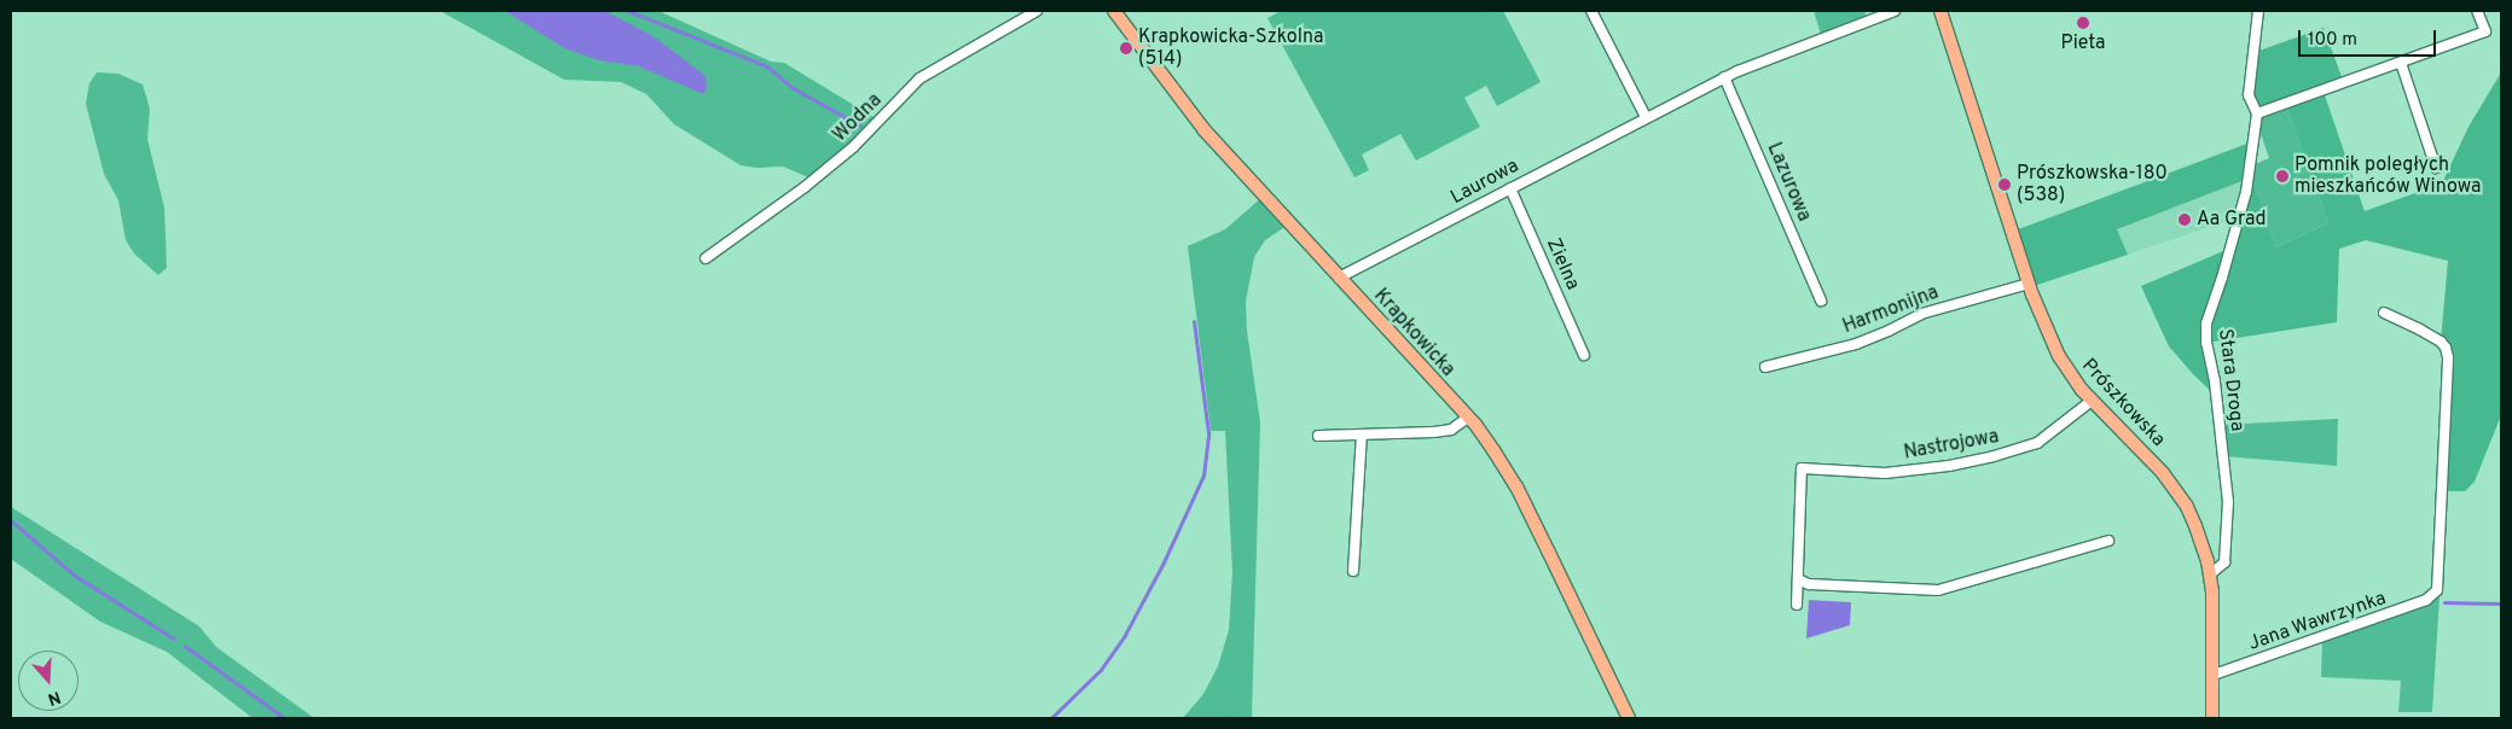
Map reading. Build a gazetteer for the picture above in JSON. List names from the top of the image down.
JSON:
{
  "streets": {
    "main road": ["Krapkowicka", "Prószkowska"],
    "street": [
      "Wodna",
      "Laurowa",
      "Lazurowa",
      "Zielna",
      "Harmonijna",
      "Stara Droga",
      "Nastrojowa",
      "Jana Wawrzynka"
    ]
  },
  "crossings": [
    ["Laurowa", "Lazurowa"],
    ["Laurowa", "Zielna"],
    ["Laurowa", "Krapkowicka"],
    ["Harmonijna", "Prószkowska"],
    ["Stara Droga", "Prószkowska"],
    ["Prószkowska", "Nastrojowa"],
    ["Prószkowska", "Jana Wawrzynka"]
  ],
  "places": [
    "Pieta",
    "Krapkowicka-Szkolna (514)",
    "Pomnik poległych mieszkańców Winowa",
    "Prószkowska-180 (538)",
    "Aa Grad"
  ],
  "scale_bar": "100 m",
  "north": "bottom"
}
